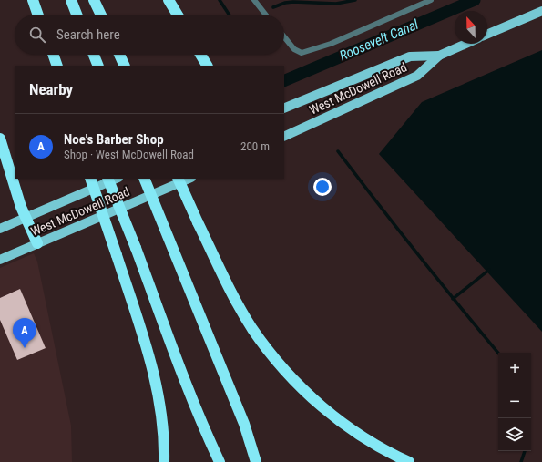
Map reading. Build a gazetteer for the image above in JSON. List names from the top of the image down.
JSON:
{
  "streets": {
    "main road": ["West McDowell Road"]
  },
  "water": ["Roosevelt Canal"],
  "north": "top",
  "page": {
    "search": "Search here",
    "heading": "Nearby",
    "list": [
      {
        "mark": "A",
        "name": "Noe's Barber Shop",
        "note": "Shop · West McDowell Road",
        "value": "200 m"
      }
    ],
    "pins": "A",
    "map_buttons": ["+", "−"]
  }
}
